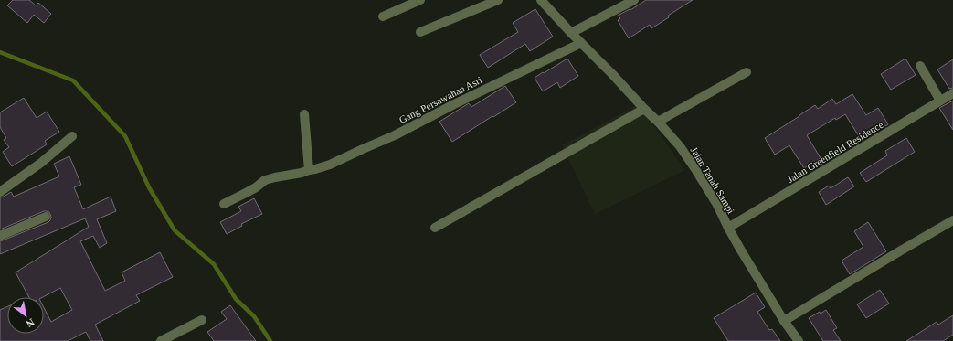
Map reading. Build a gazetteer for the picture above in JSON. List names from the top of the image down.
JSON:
{
  "streets": {
    "street": ["Gang Persawahan Asri", "Jalan Greenfield Residence", "Jalan Tanah Sampi"]
  },
  "crossings": [
    ["Gang Persawahan Asri", "Jalan Tanah Sampi"],
    ["Jalan Greenfield Residence", "Jalan Tanah Sampi"]
  ],
  "north": "bottom right"
}
